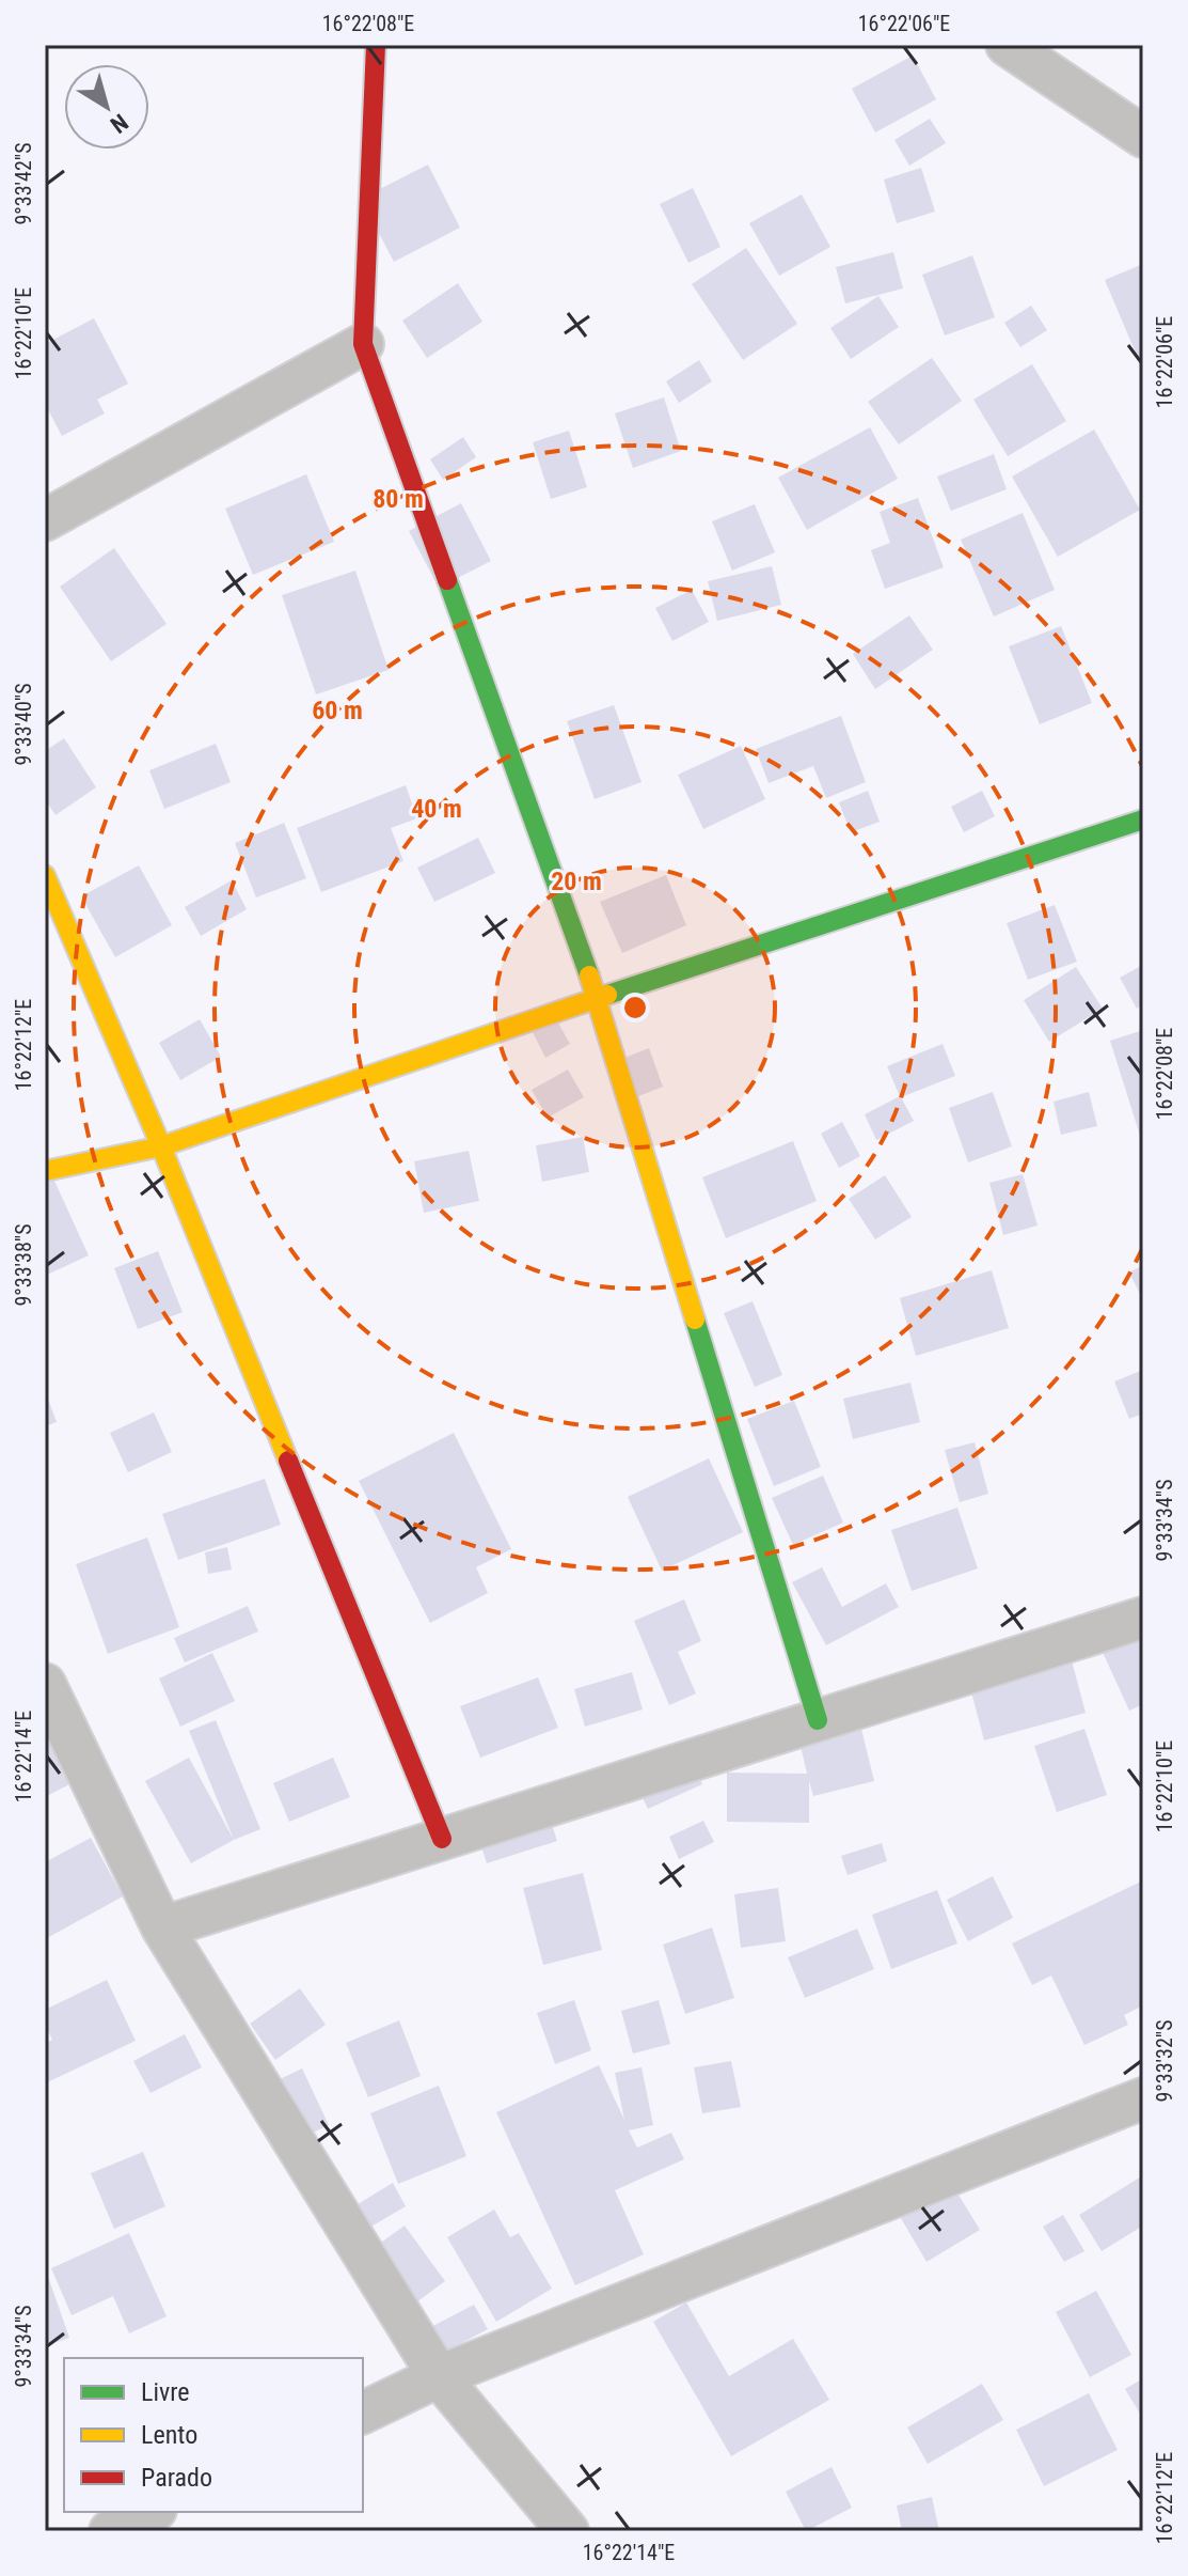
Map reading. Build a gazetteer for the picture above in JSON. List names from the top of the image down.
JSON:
{
  "legend": ["Livre", "Lento", "Parado"],
  "north": "bottom right",
  "coordinates": [
    "16°22'08\"E",
    "16°22'06\"E",
    "9°33'42\"S",
    "16°22'10\"E",
    "9°33'40\"S",
    "16°22'12\"E",
    "9°33'38\"S",
    "9°33'34\"S",
    "16°22'14\"E",
    "9°33'32\"S"
  ],
  "rings": [
    "80 m",
    "60 m",
    "40 m",
    "20 m"
  ]
}
